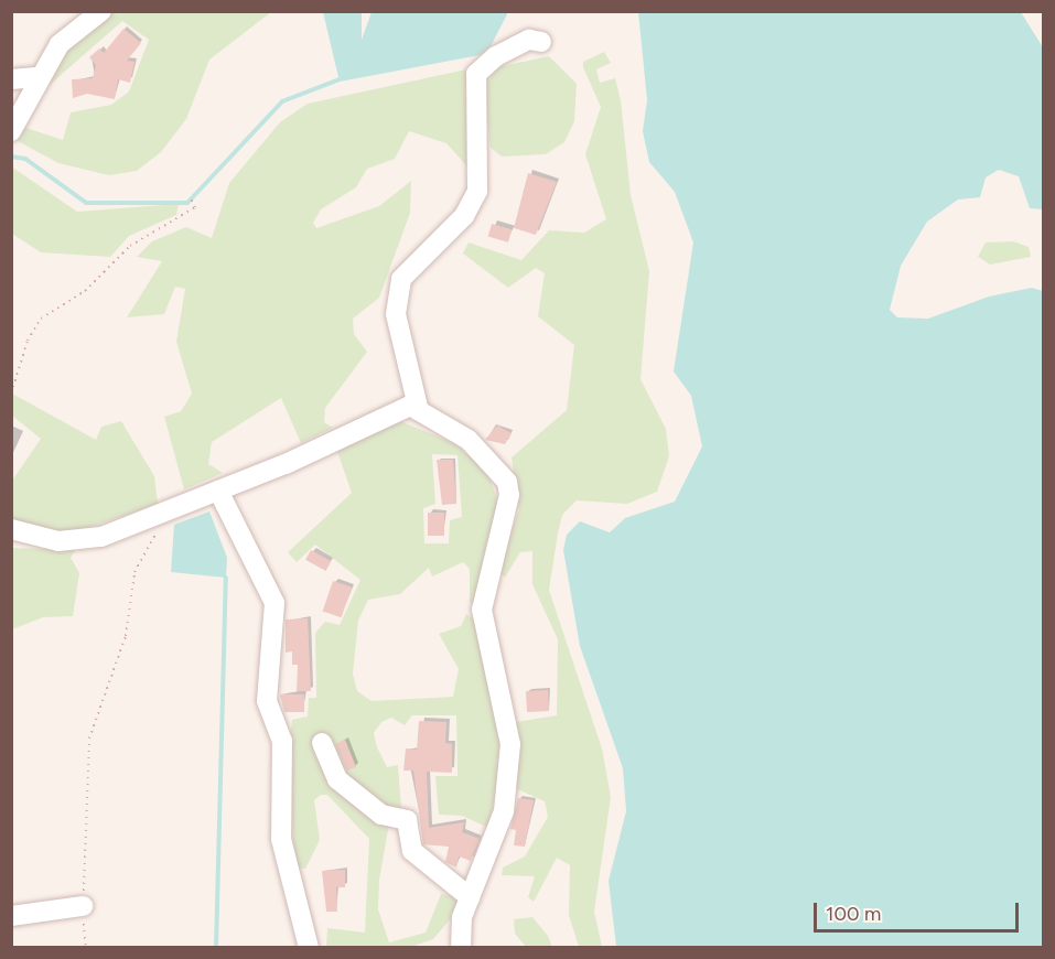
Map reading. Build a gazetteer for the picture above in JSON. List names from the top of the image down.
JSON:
{
  "scale_bar": "100 m"
}
